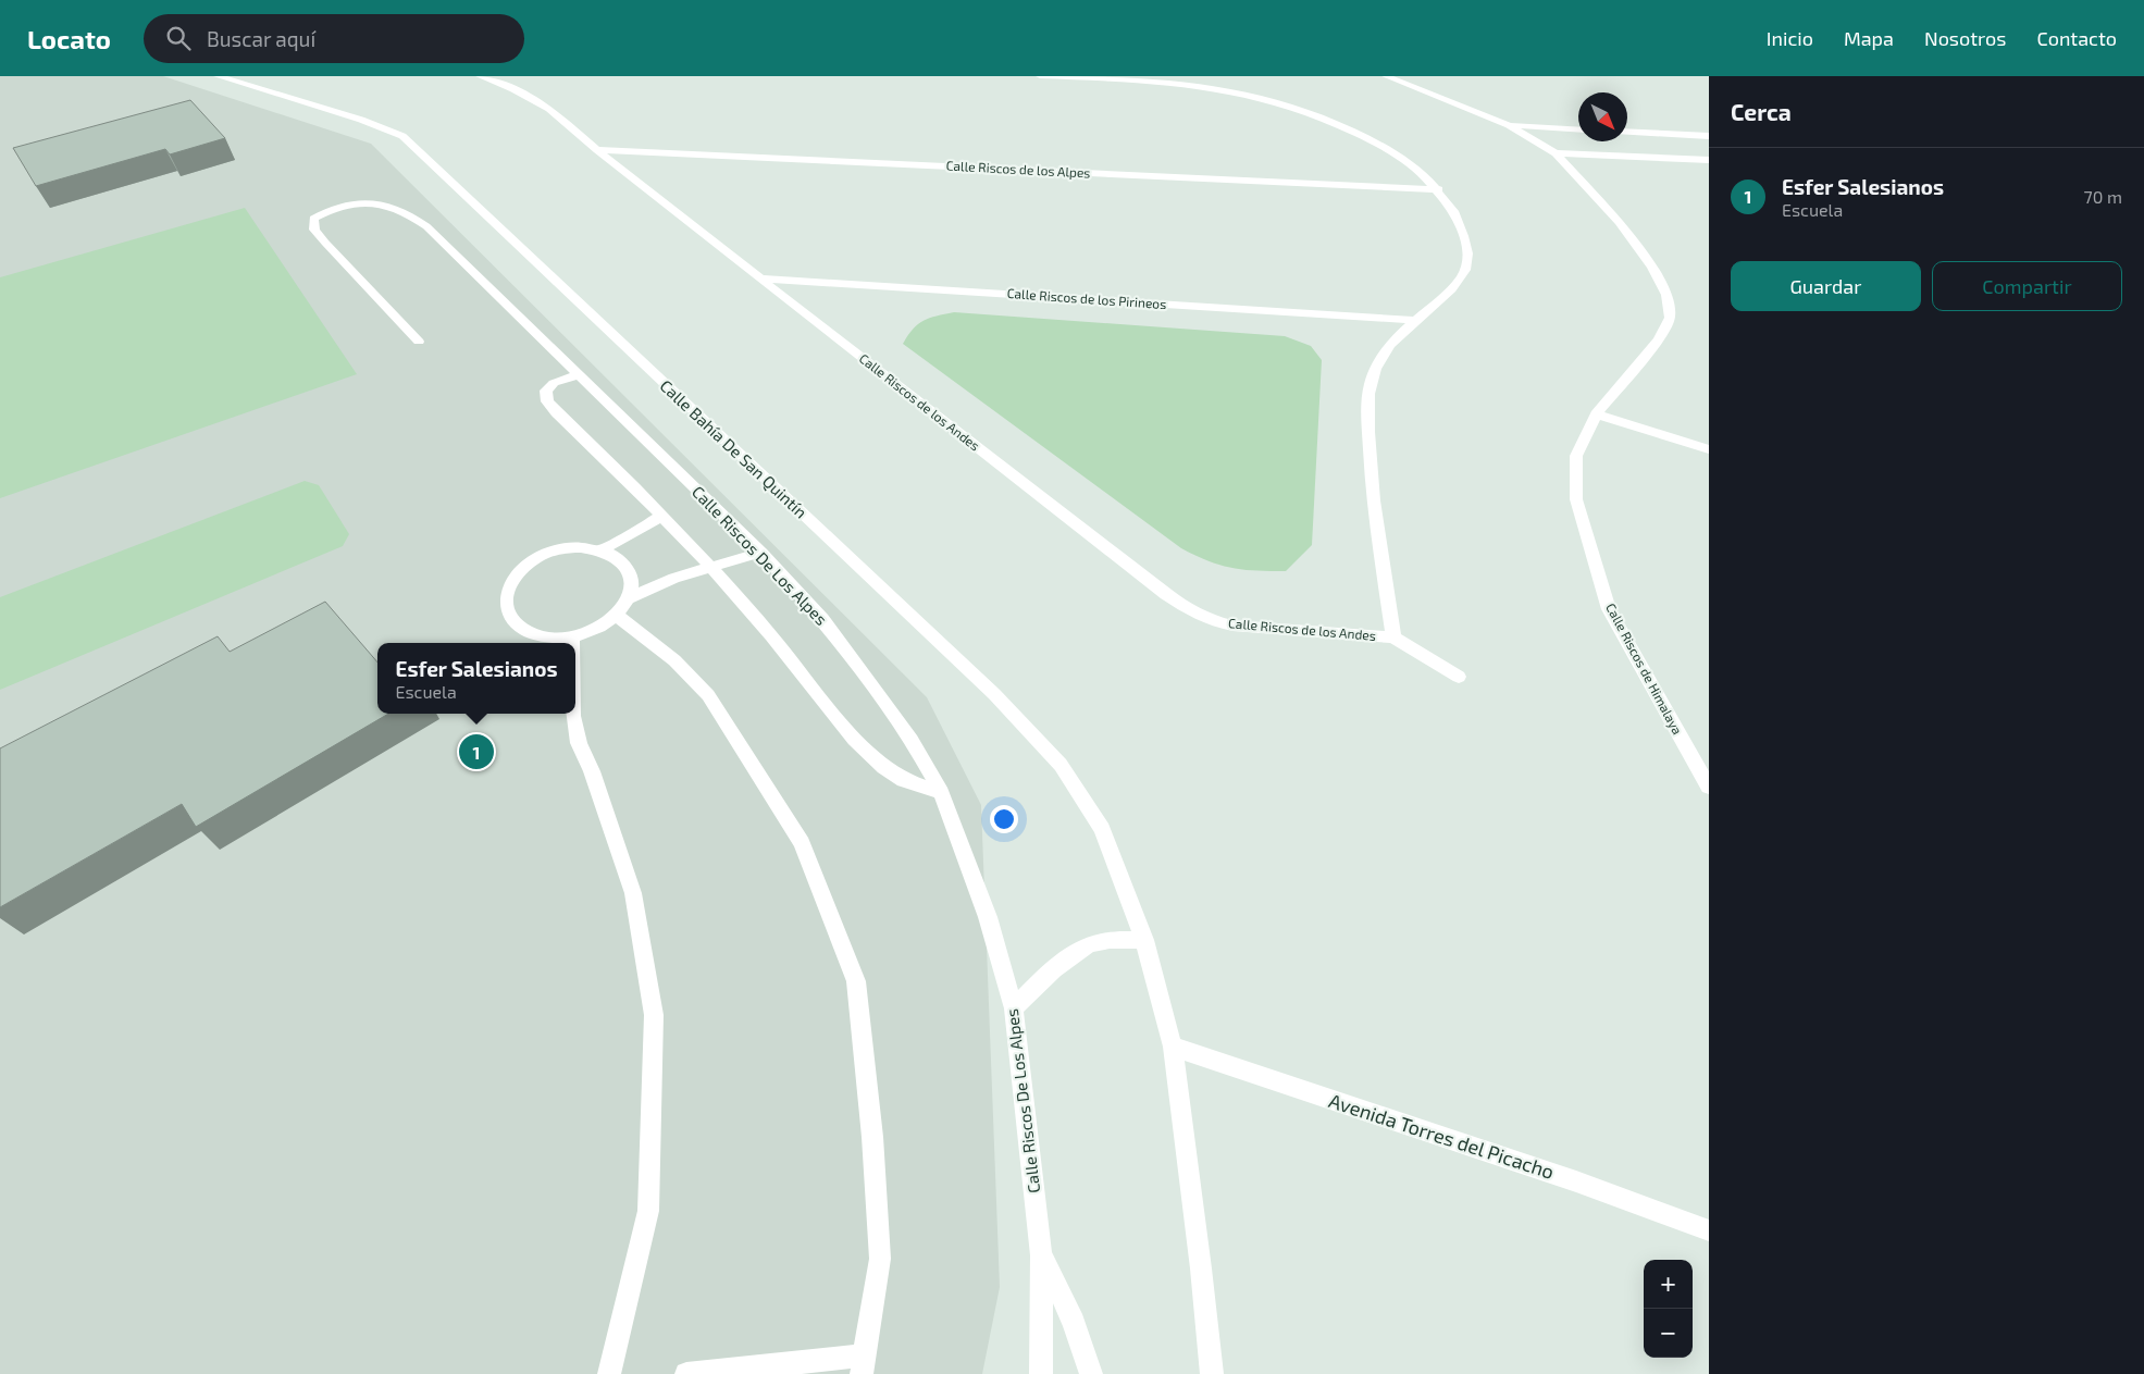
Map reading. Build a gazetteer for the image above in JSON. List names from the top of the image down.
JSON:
{
  "streets": {
    "street": [
      "Calle Riscos de los Alpes",
      "Calle Riscos de los Pirineos",
      "Calle Riscos de los Andes",
      "Calle Bahía De San Quintín",
      "Calle Riscos De Los Alpes",
      "Calle Riscos de Himalaya",
      "Avenida Torres del Picacho"
    ]
  },
  "crossings": [
    ["Calle Riscos de los Alpes", "Calle Riscos de los Andes"],
    ["Calle Riscos de los Pirineos", "Calle Riscos de los Andes"]
  ],
  "north": "bottom right",
  "page": {
    "header": "Locato",
    "search": "Buscar aquí",
    "nav": [
      "Inicio",
      "Mapa",
      "Nosotros",
      "Contacto"
    ],
    "heading": "Cerca",
    "list": [
      {
        "mark": "1",
        "name": "Esfer Salesianos",
        "note": "Escuela",
        "value": "70 m"
      }
    ],
    "buttons": ["Guardar", "Compartir"],
    "popup": ["Esfer Salesianos", "Escuela"],
    "pins": "1",
    "map_buttons": ["+", "−"]
  }
}
